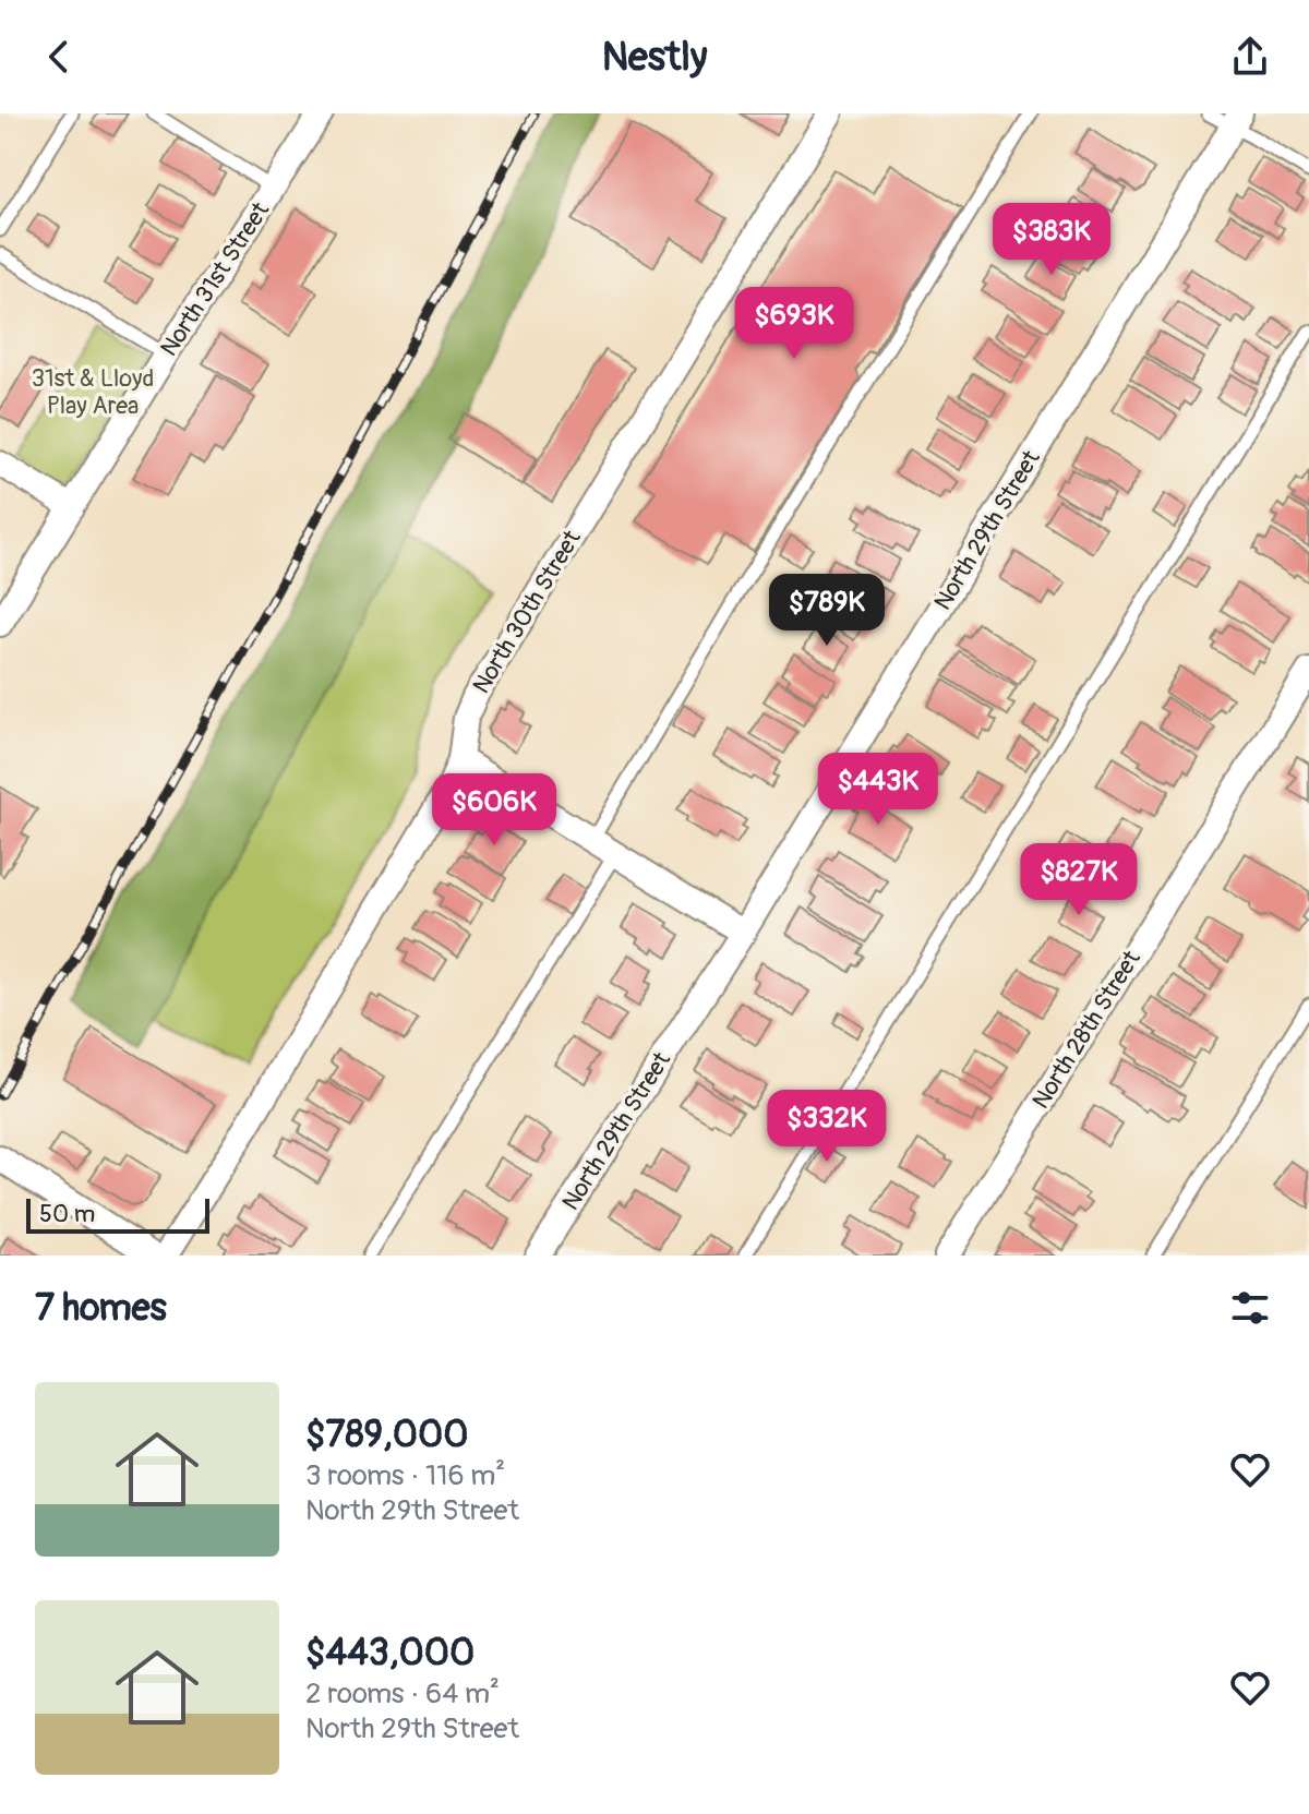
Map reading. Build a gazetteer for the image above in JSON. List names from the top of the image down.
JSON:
{
  "streets": {
    "street": [
      "North 31st Street",
      "North 29th Street",
      "North 30th Street",
      "North 28th Street"
    ]
  },
  "parks": ["31st & Lloyd Play Area"],
  "scale_bar": "50 m",
  "page": {
    "header": "Nestly",
    "price": [
      "$383K",
      "$693K",
      "$789K",
      "$443K",
      "$606K",
      "$827K",
      "$332K"
    ],
    "scale": "50 m",
    "heading": "7 homes",
    "list": [
      {
        "name": "$789,000",
        "note": "3 rooms · 116 m² · North 29th Street"
      },
      {
        "name": "$443,000",
        "note": "2 rooms · 64 m² · North 29th Street"
      }
    ]
  }
}
